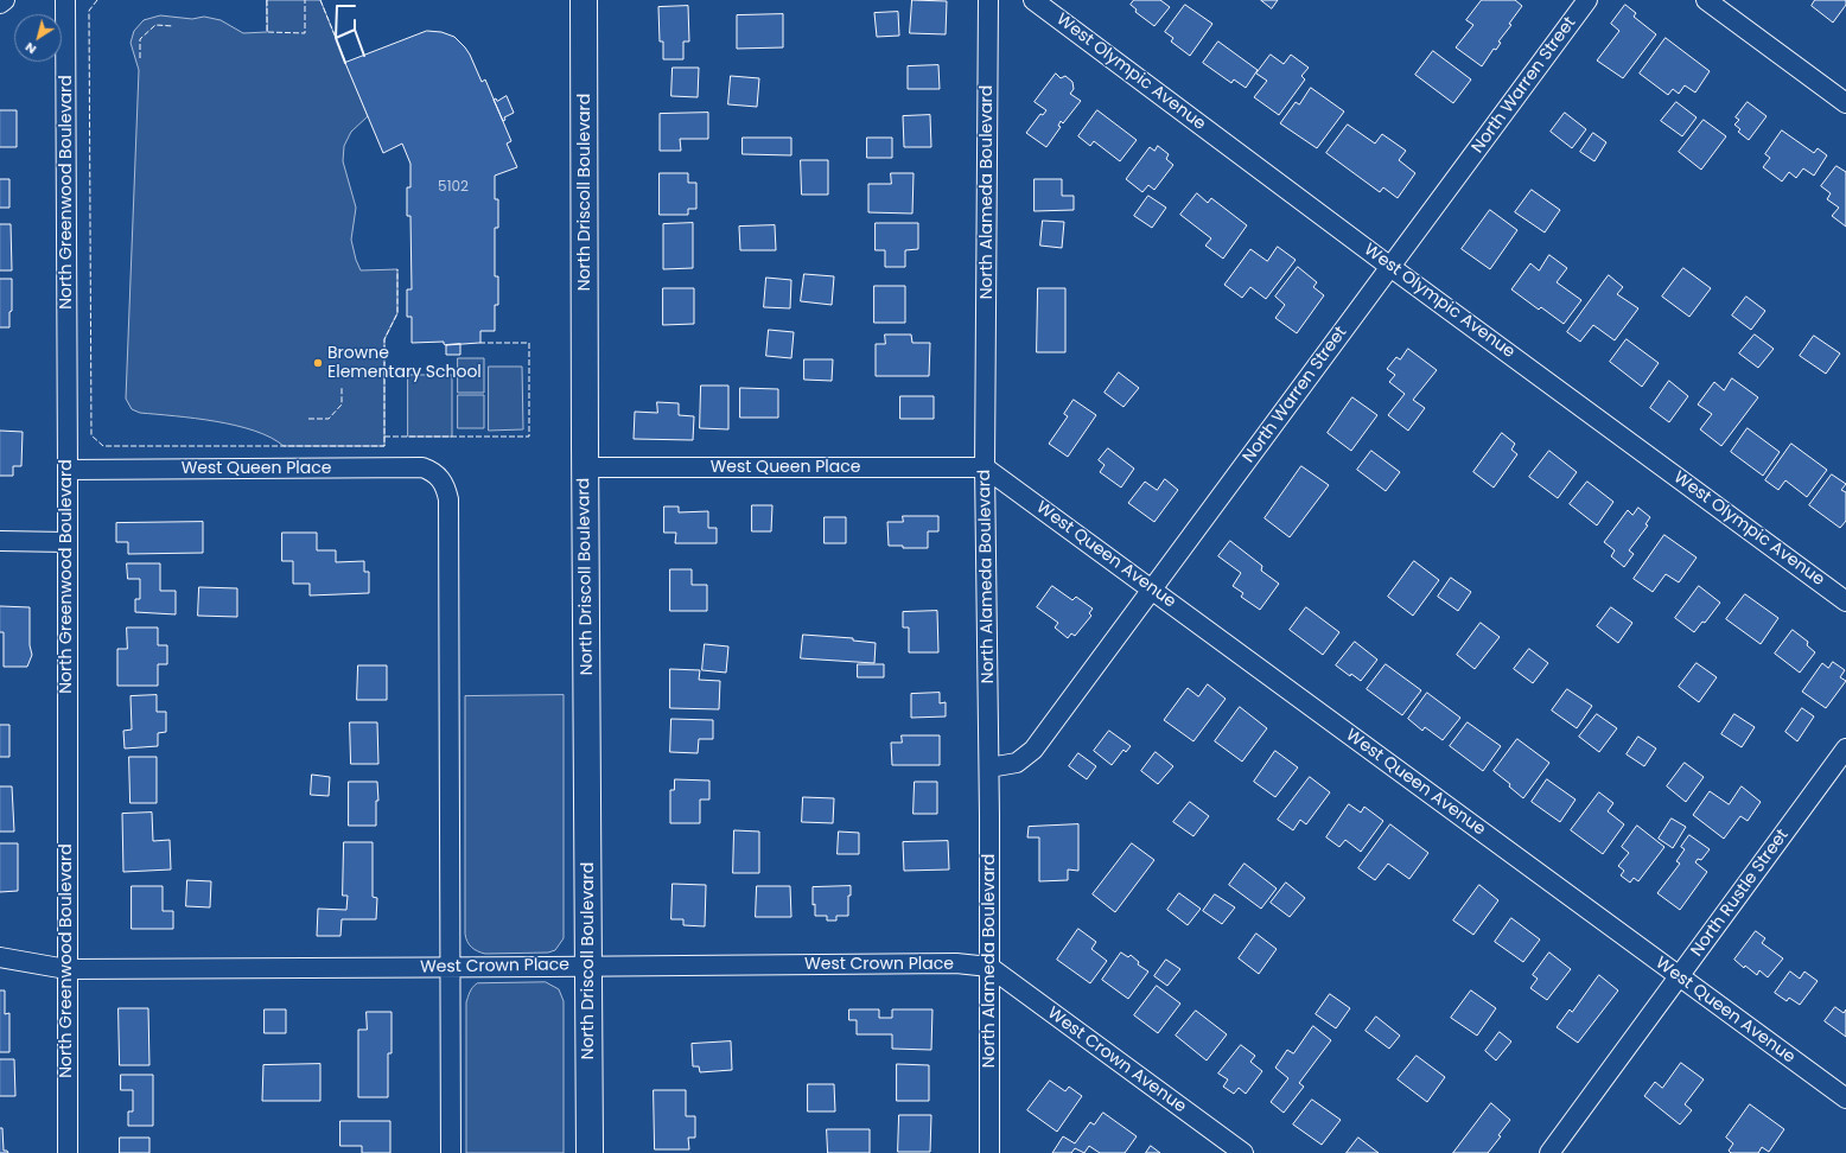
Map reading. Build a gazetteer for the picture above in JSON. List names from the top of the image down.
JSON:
{
  "streets": {
    "main road": ["North Driscoll Boulevard"],
    "street": [
      "West Olympic Avenue",
      "North Warren Street",
      "North Greenwood Boulevard",
      "North Alameda Boulevard",
      "West Queen Place",
      "West Queen Avenue",
      "North Rustle Street",
      "West Crown Place",
      "West Crown Avenue"
    ]
  },
  "crossings": [
    ["West Olympic Avenue", "North Warren Street"],
    ["North Warren Street", "North Alameda Boulevard"],
    ["North Warren Street", "West Queen Avenue"],
    ["North Greenwood Boulevard", "West Queen Place"],
    ["North Greenwood Boulevard", "West Crown Place"],
    ["North Driscoll Boulevard", "West Queen Place"],
    ["North Driscoll Boulevard", "West Crown Place"],
    ["North Alameda Boulevard", "West Queen Place"],
    ["North Alameda Boulevard", "West Queen Avenue"],
    ["North Alameda Boulevard", "West Crown Place"],
    ["North Alameda Boulevard", "West Crown Avenue"],
    ["West Queen Place", "West Queen Avenue"],
    ["West Queen Place", "West Crown Place"],
    ["West Queen Avenue", "North Rustle Street"],
    ["West Crown Place", "West Crown Avenue"]
  ],
  "places": ["Browne Elementary School"],
  "house_numbers": ["5102"],
  "north": "bottom left"
}
